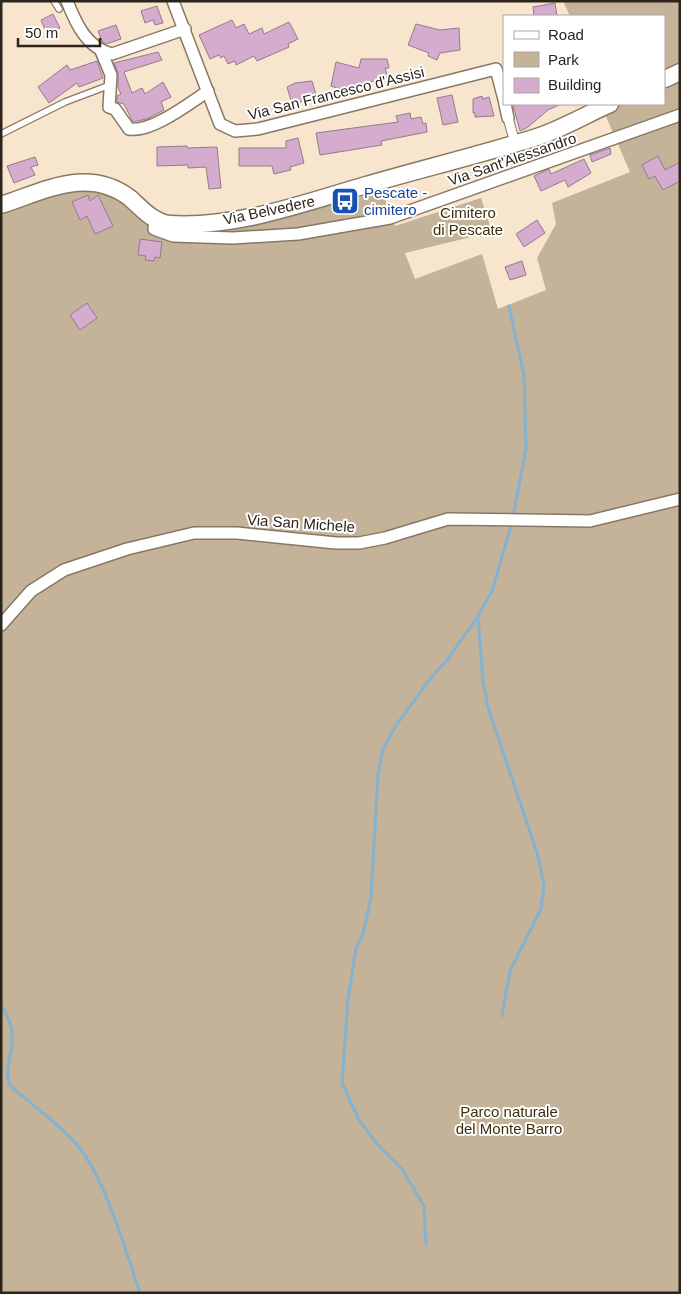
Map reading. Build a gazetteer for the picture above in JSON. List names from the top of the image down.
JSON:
{
  "streets": {
    "main road": ["Via Belvedere"],
    "street": ["Via San Francesco d'Assisi", "Via Sant'Alessandro", "Via San Michele"]
  },
  "crossings": [
    ["Via San Francesco d'Assisi", "Via Belvedere"],
    ["Via Sant'Alessandro", "Via Belvedere"]
  ],
  "parks": ["Cimitero di Pescate", "Parco naturale del Monte Barro"],
  "places": {
    "bus stop": ["Pescate - cimitero"]
  },
  "legend": ["Road", "Park", "Building"],
  "scale_bar": "50 m"
}
